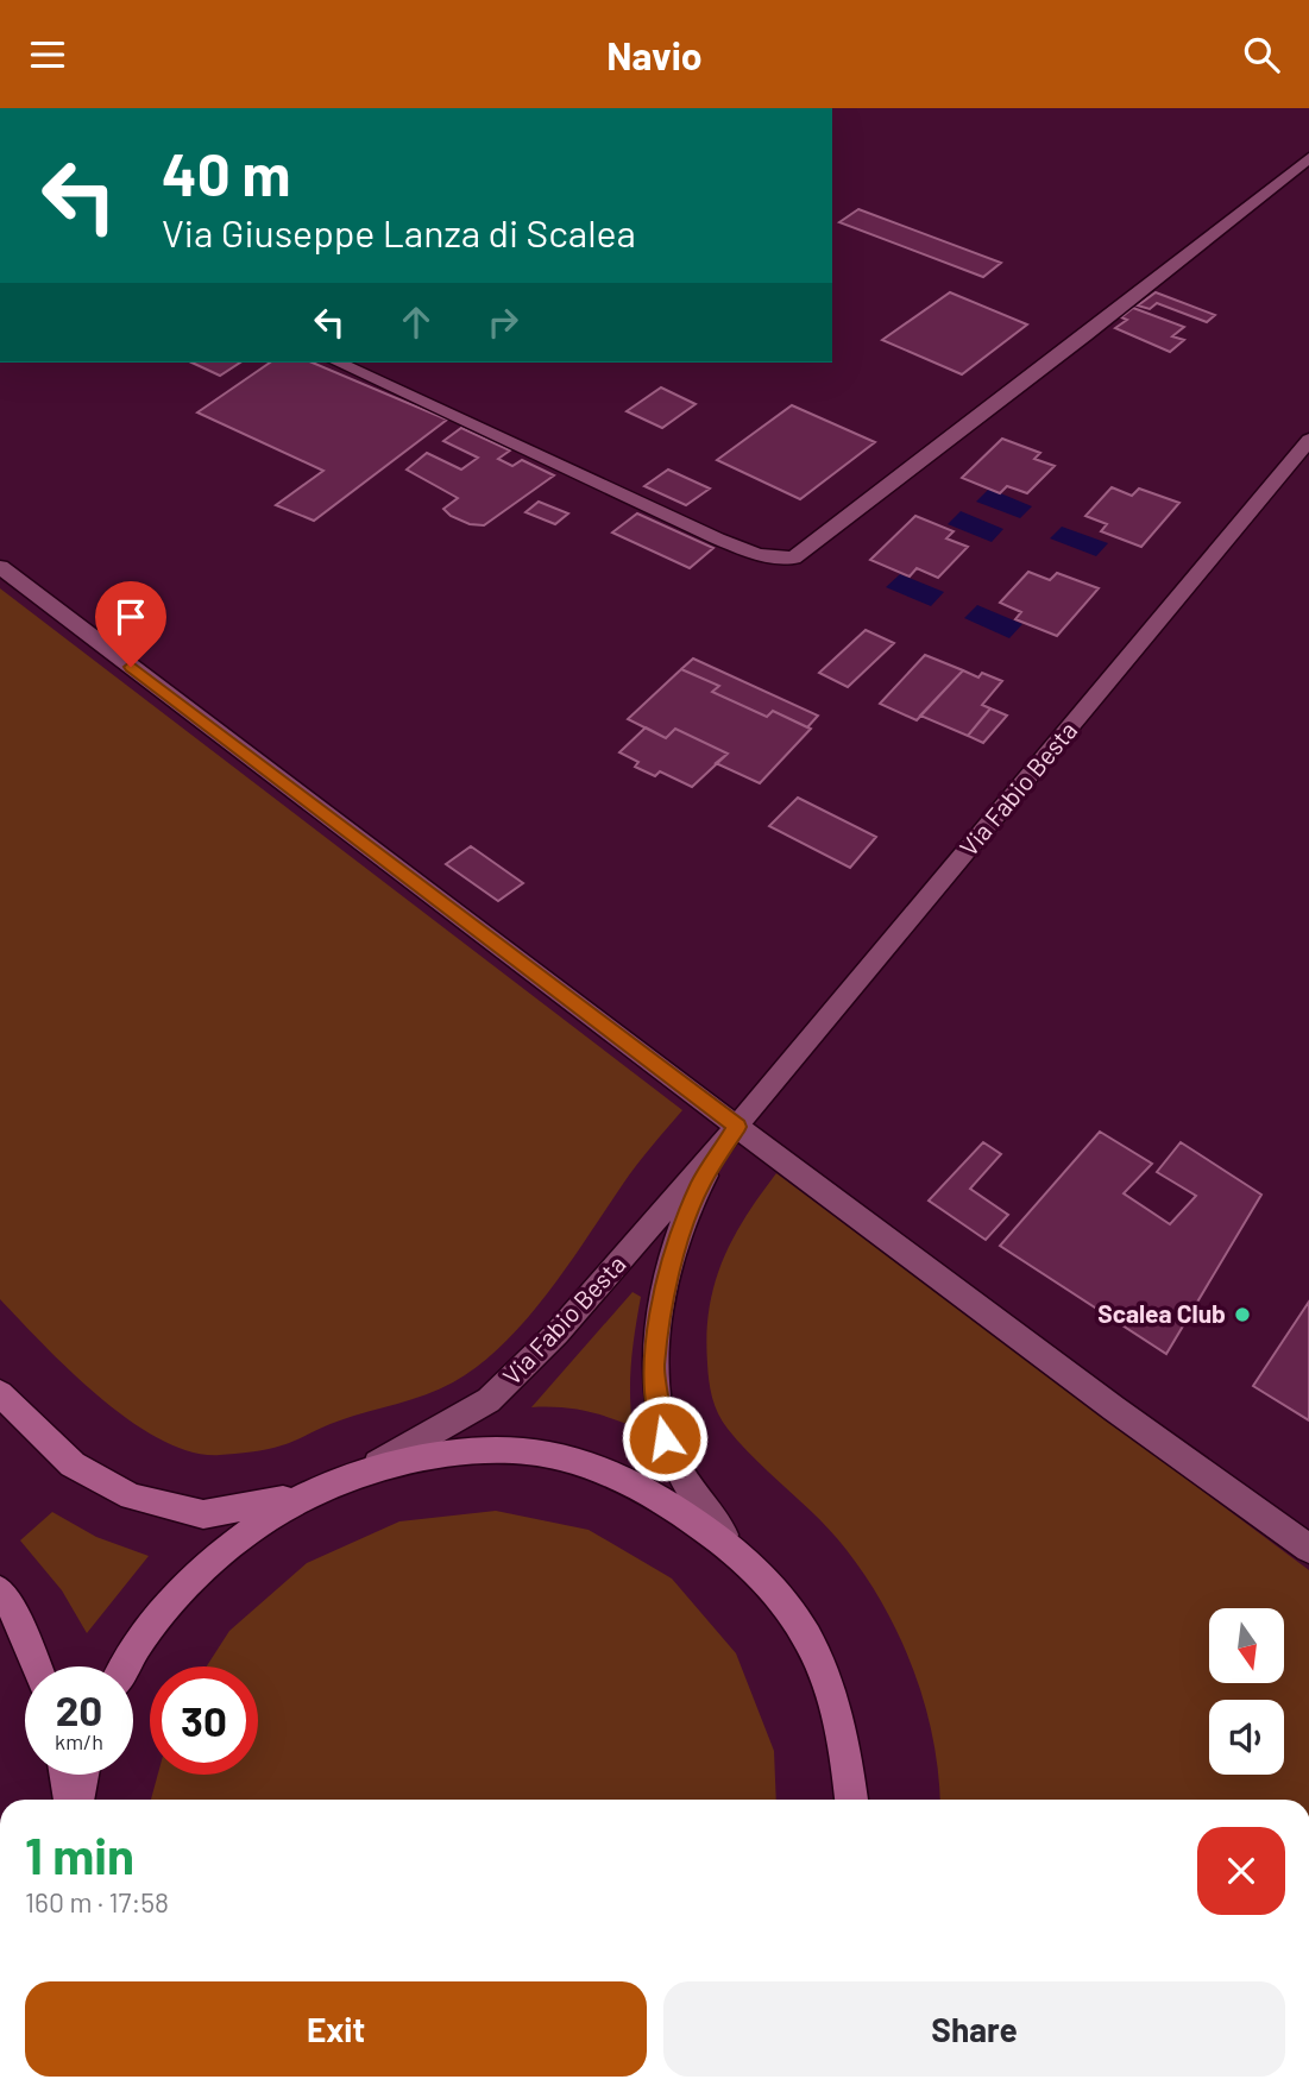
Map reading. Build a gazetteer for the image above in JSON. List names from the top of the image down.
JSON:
{
  "streets": {
    "street": ["Via Fabio Besta"]
  },
  "places": ["Scalea Club"],
  "north": "bottom",
  "page": {
    "header": "Navio",
    "turn": ["40 m", "Via Giuseppe Lanza di Scalea"],
    "speed": "20 km/h",
    "limit": "30",
    "heading": ["1 min", "160 m · 17:58"],
    "buttons": ["Exit", "Share"]
  }
}
